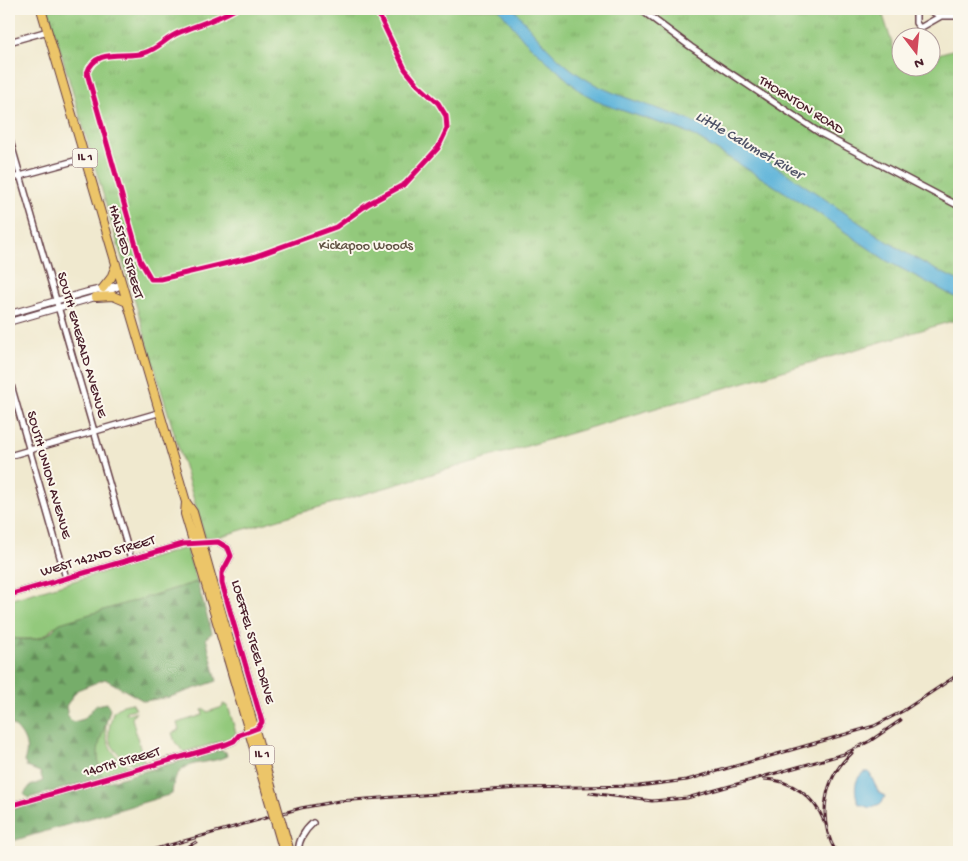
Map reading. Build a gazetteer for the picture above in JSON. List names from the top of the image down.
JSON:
{
  "streets": {
    "main road": ["IL 1", "HALSTED STREET"],
    "street": [
      "THORNTON ROAD",
      "SOUTH EMERALD AVENUE",
      "SOUTH UNION AVENUE",
      "WEST 142ND STREET",
      "LOEFFEL STEEL DRIVE",
      "140TH STREET"
    ]
  },
  "crossings": [
    ["HALSTED STREET", "WEST 142ND STREET"],
    ["HALSTED STREET", "LOEFFEL STEEL DRIVE"],
    ["SOUTH EMERALD AVENUE", "WEST 142ND STREET"],
    ["SOUTH UNION AVENUE", "WEST 142ND STREET"],
    ["WEST 142ND STREET", "LOEFFEL STEEL DRIVE"],
    ["LOEFFEL STEEL DRIVE", "140TH STREET"]
  ],
  "water": ["Little Calumet River"],
  "parks": ["Kickapoo Woods"],
  "north": "bottom"
}
